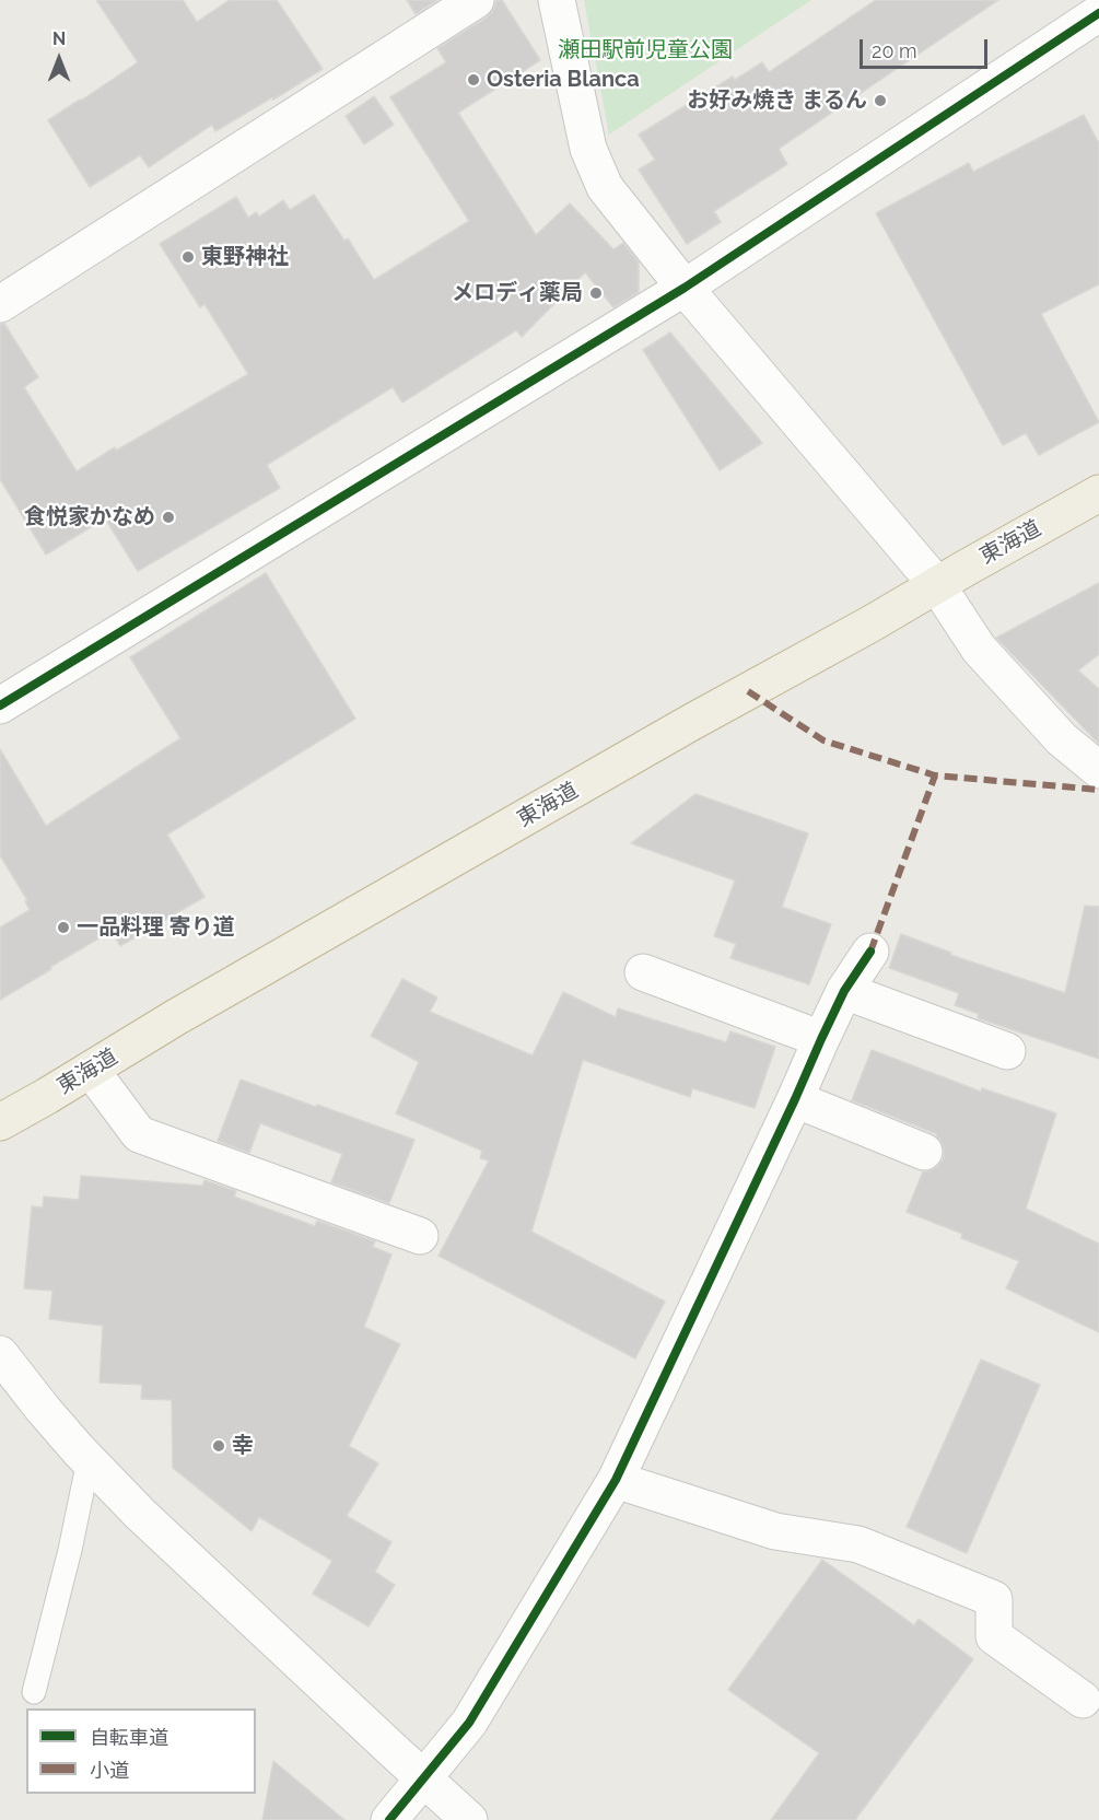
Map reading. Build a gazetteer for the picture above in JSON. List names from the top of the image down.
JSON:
{
  "streets": {
    "highway": ["東海道"]
  },
  "parks": ["瀬田駅前児童公園"],
  "places": [
    "Osteria Blanca",
    "お好み焼き まるん",
    "東野神社",
    "メロディ薬局",
    "食悦家かなめ",
    "一品料理 寄り道",
    "幸"
  ],
  "legend": ["自転車道", "小道"],
  "scale_bar": "20 m",
  "north": "top"
}
